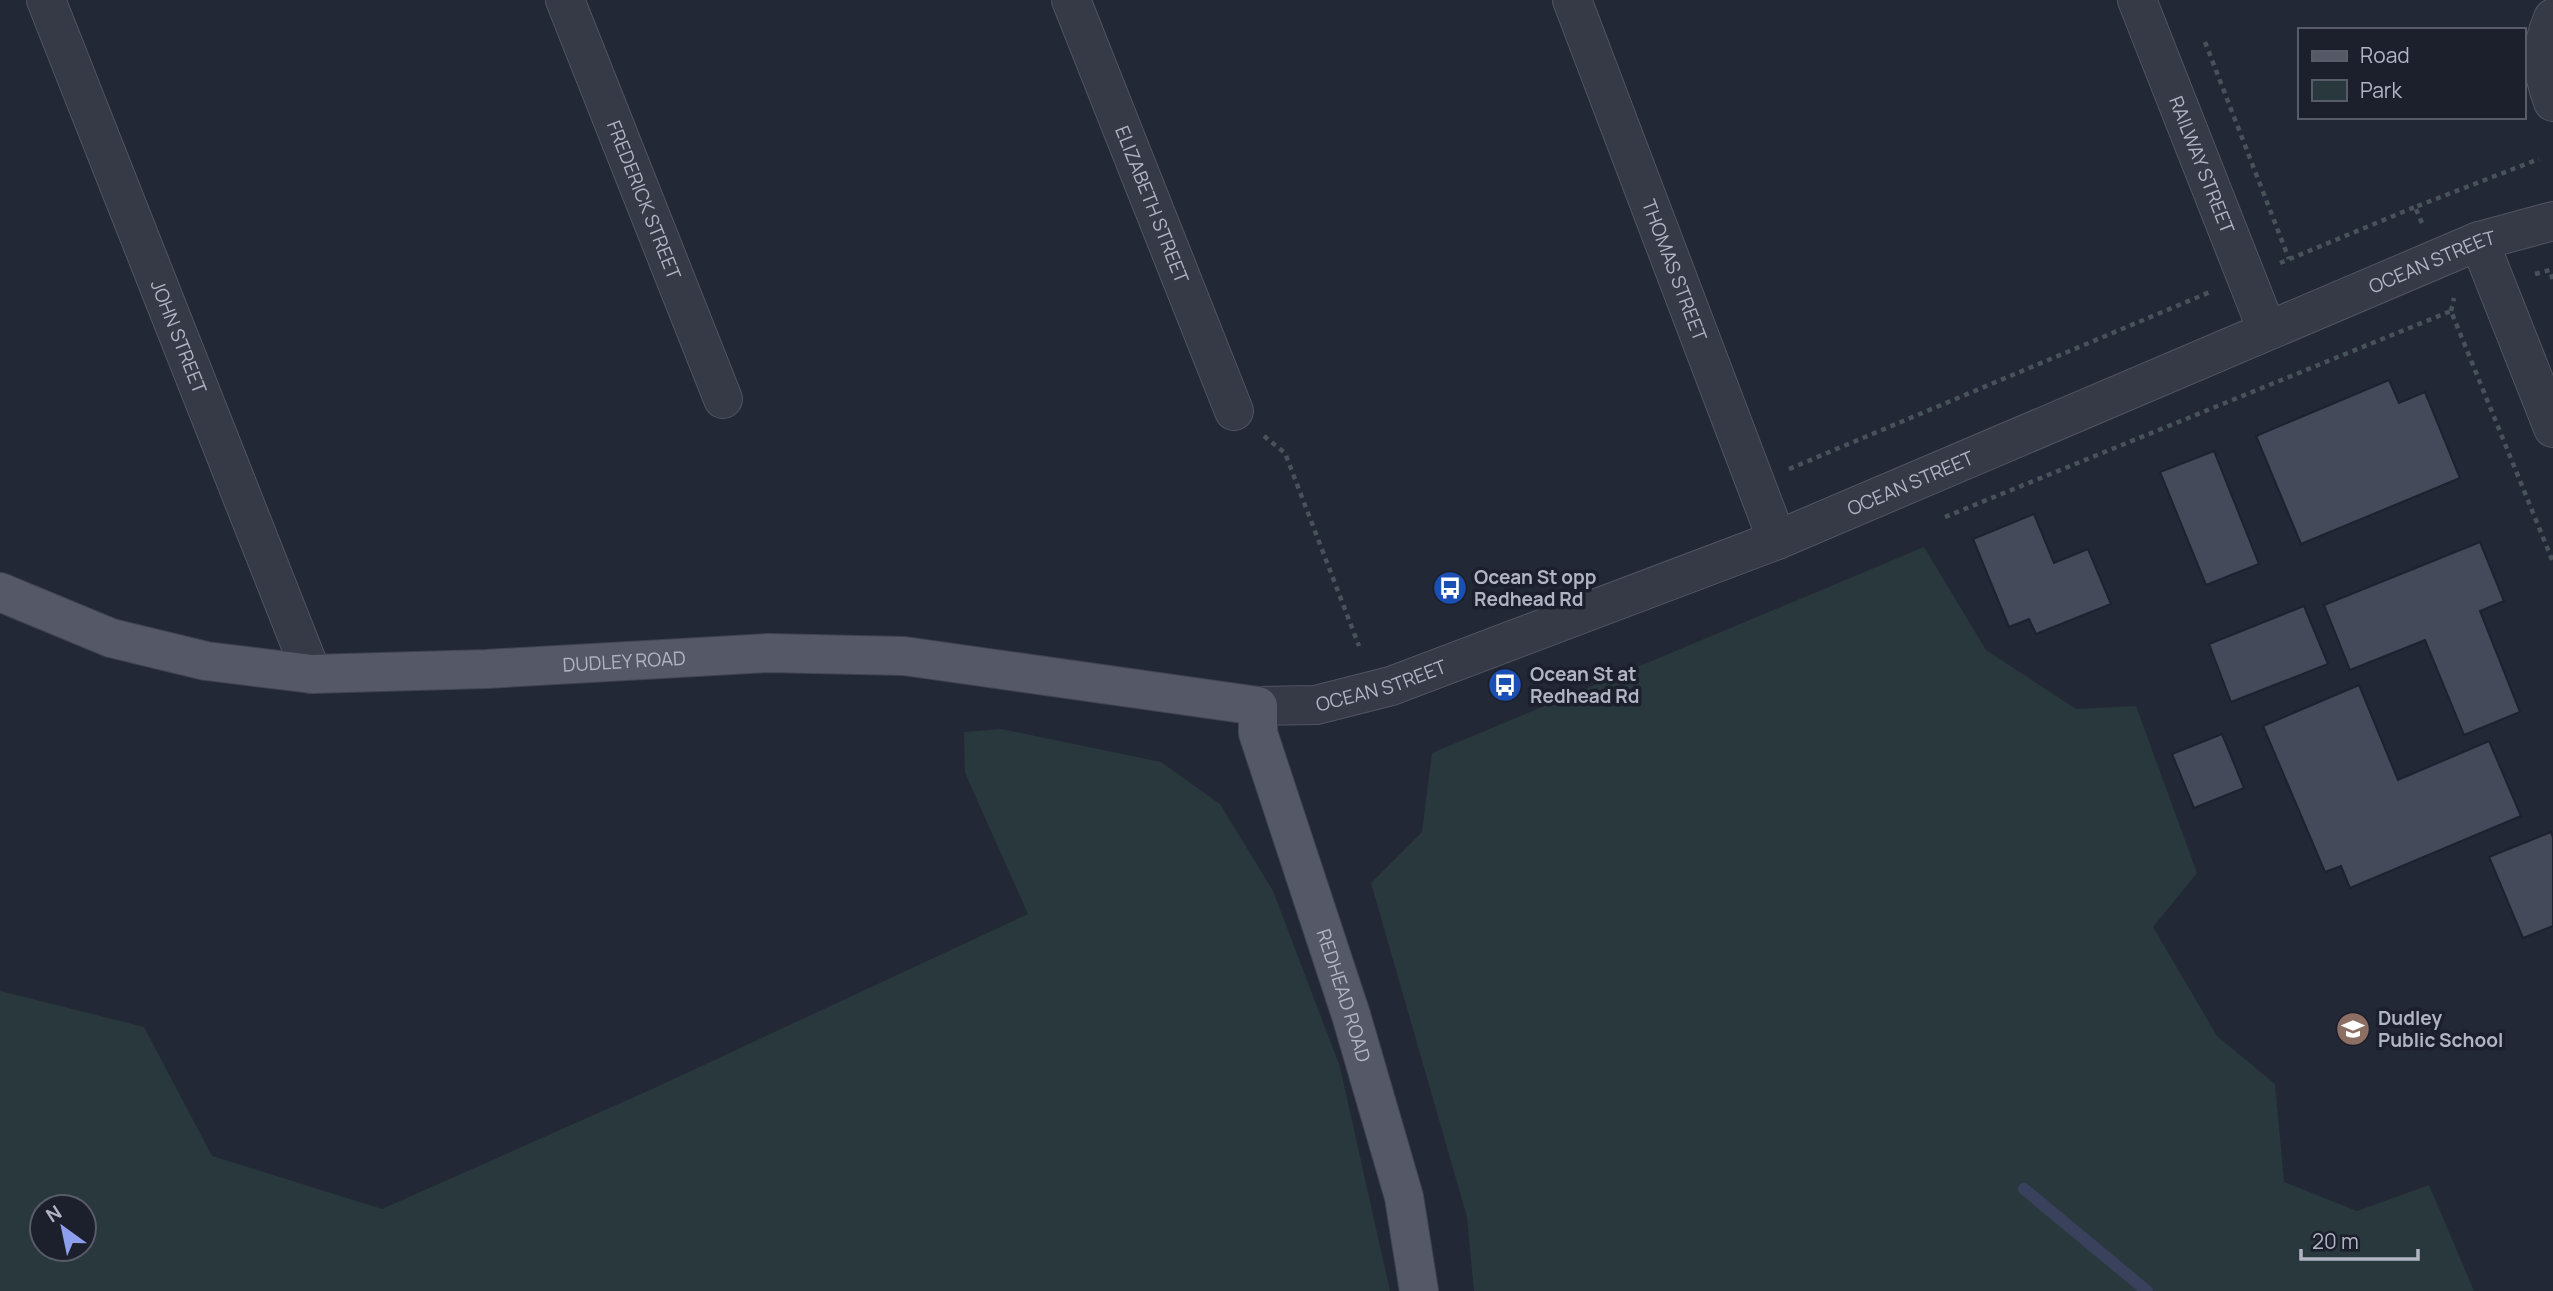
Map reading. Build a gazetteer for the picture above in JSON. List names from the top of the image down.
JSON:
{
  "streets": {
    "main road": ["DUDLEY ROAD", "REDHEAD ROAD"],
    "street": [
      "RAILWAY STREET",
      "FREDERICK STREET",
      "ELIZABETH STREET",
      "OCEAN STREET",
      "THOMAS STREET",
      "JOHN STREET"
    ]
  },
  "crossings": [
    ["RAILWAY STREET", "OCEAN STREET"],
    ["OCEAN STREET", "THOMAS STREET"],
    ["OCEAN STREET", "DUDLEY ROAD"],
    ["OCEAN STREET", "REDHEAD ROAD"],
    ["JOHN STREET", "DUDLEY ROAD"],
    ["DUDLEY ROAD", "REDHEAD ROAD"]
  ],
  "places": {
    "bus stop": ["Ocean St opp Redhead Rd", "Ocean St at Redhead Rd"],
    "school or university": ["Dudley Public School"]
  },
  "legend": ["Road", "Park"],
  "scale_bar": "20 m",
  "north": "top left"
}
